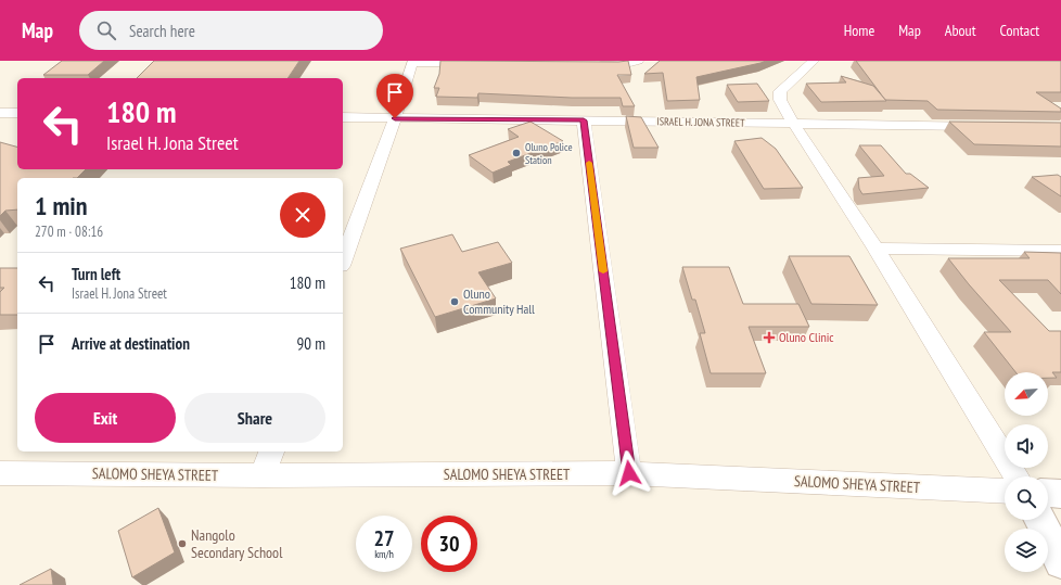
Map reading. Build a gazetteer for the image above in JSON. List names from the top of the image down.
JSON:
{
  "streets": {
    "street": ["ISRAEL H. JONA STREET", "SALOMO SHEYA STREET"]
  },
  "places": {
    "other": ["Oluno Police Station", "Oluno Community Hall", "Nangolo Secondary School"],
    "health": ["Oluno Clinic"]
  },
  "north": "bottom left",
  "page": {
    "header": "Map",
    "search": "Search here",
    "nav": [
      "Home",
      "Map",
      "About",
      "Contact"
    ],
    "turn": ["180 m", "Israel H. Jona Street"],
    "heading": ["1 min", "270 m · 08:16"],
    "list": [
      {
        "name": "Turn left",
        "note": "Israel H. Jona Street",
        "value": "180 m"
      },
      {
        "name": "Arrive at destination",
        "value": "90 m"
      }
    ],
    "buttons": ["Exit", "Share"],
    "speed": "27 km/h",
    "limit": "30"
  }
}
